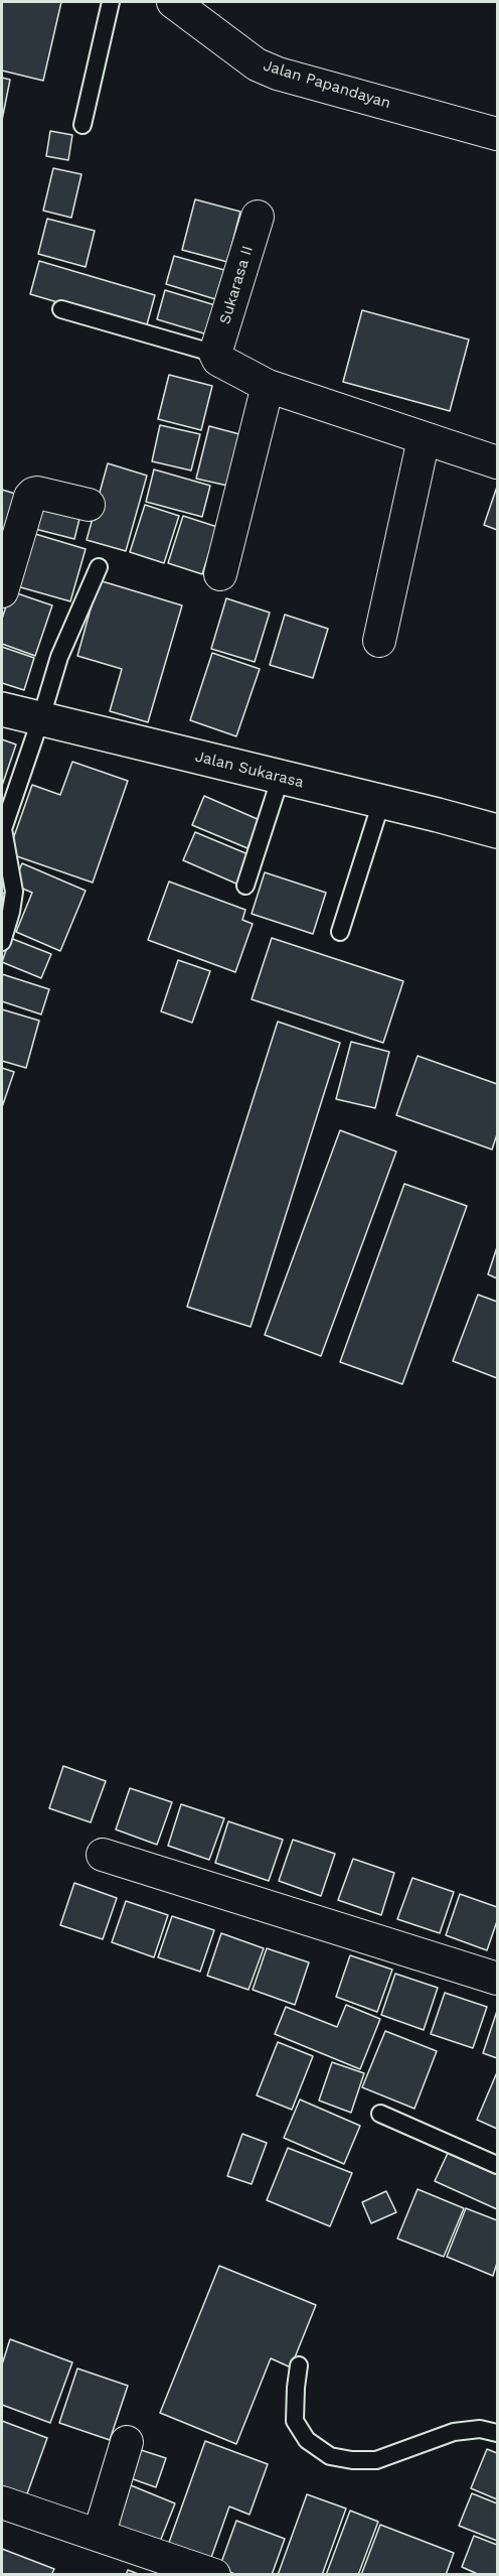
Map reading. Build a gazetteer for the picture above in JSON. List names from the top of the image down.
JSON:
{
  "streets": {
    "street": ["Jalan Papandayan", "Sukarasa II", "Jalan Sukarasa"]
  }
}
